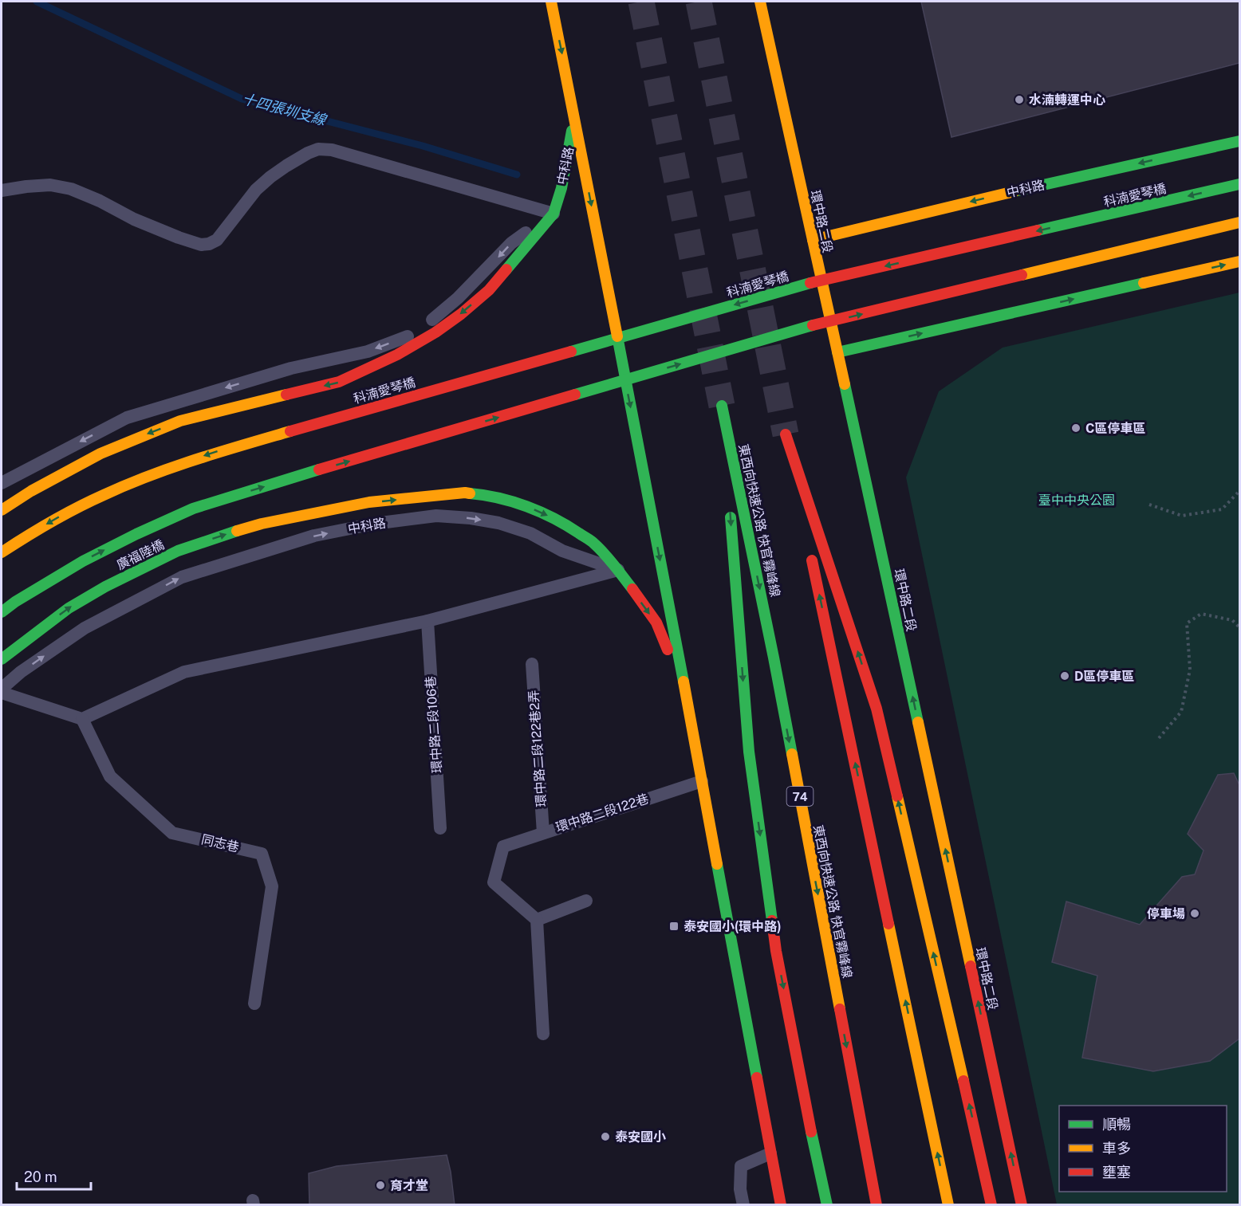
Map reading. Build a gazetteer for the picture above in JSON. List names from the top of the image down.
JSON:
{
  "streets": {
    "main road": [
      "中科路",
      "科湳愛琴橋",
      "環中路二段",
      "東西向快速公路 快官霧峰線",
      "廣福陸橋",
      "74"
    ],
    "lane": [
      "環中路二段106巷",
      "環中路二段122巷2弄",
      "環中路二段122巷",
      "同志巷"
    ]
  },
  "crossings": [
    ["中科路", "環中路二段"],
    ["中科路", "廣福陸橋"],
    ["環中路二段122巷2弄", "環中路二段122巷"]
  ],
  "one_way": ["廣福陸橋"],
  "water": ["十四張圳支線"],
  "parks": ["臺中中央公園"],
  "places": {
    "other": [
      "水湳轉運中心",
      "C區停車區",
      "D區停車區",
      "停車場",
      "泰安國小",
      "育才堂"
    ],
    "transit": ["泰安國小(環中路)"]
  },
  "legend": ["順暢", "車多", "壅塞"],
  "scale_bar": "20 m"
}
